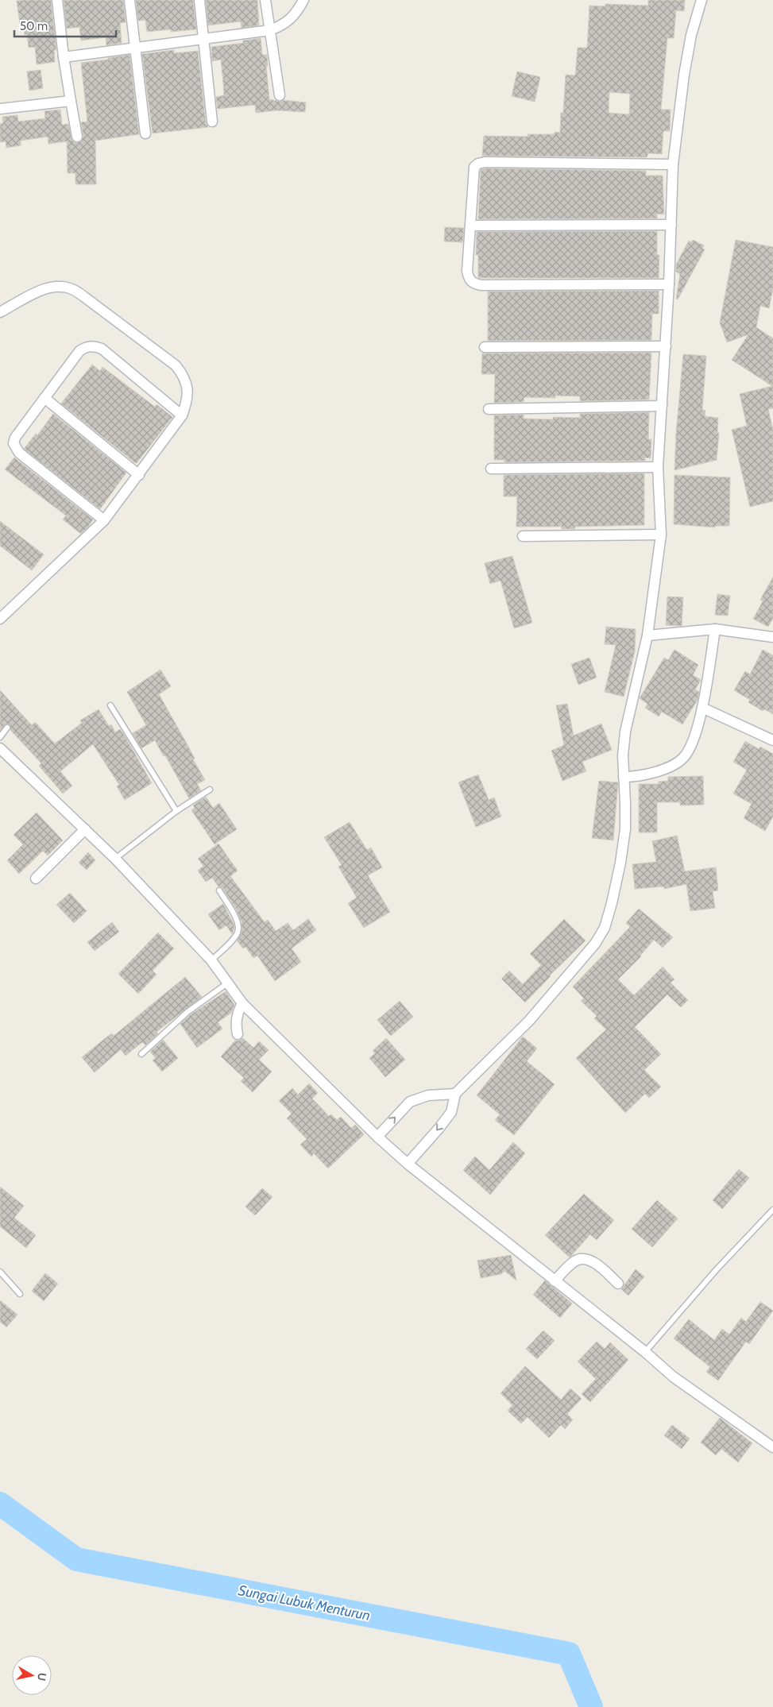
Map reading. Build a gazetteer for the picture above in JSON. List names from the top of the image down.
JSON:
{
  "water": ["Sungai Lubuk Menturun"],
  "scale_bar": "50 m",
  "north": "right"
}
